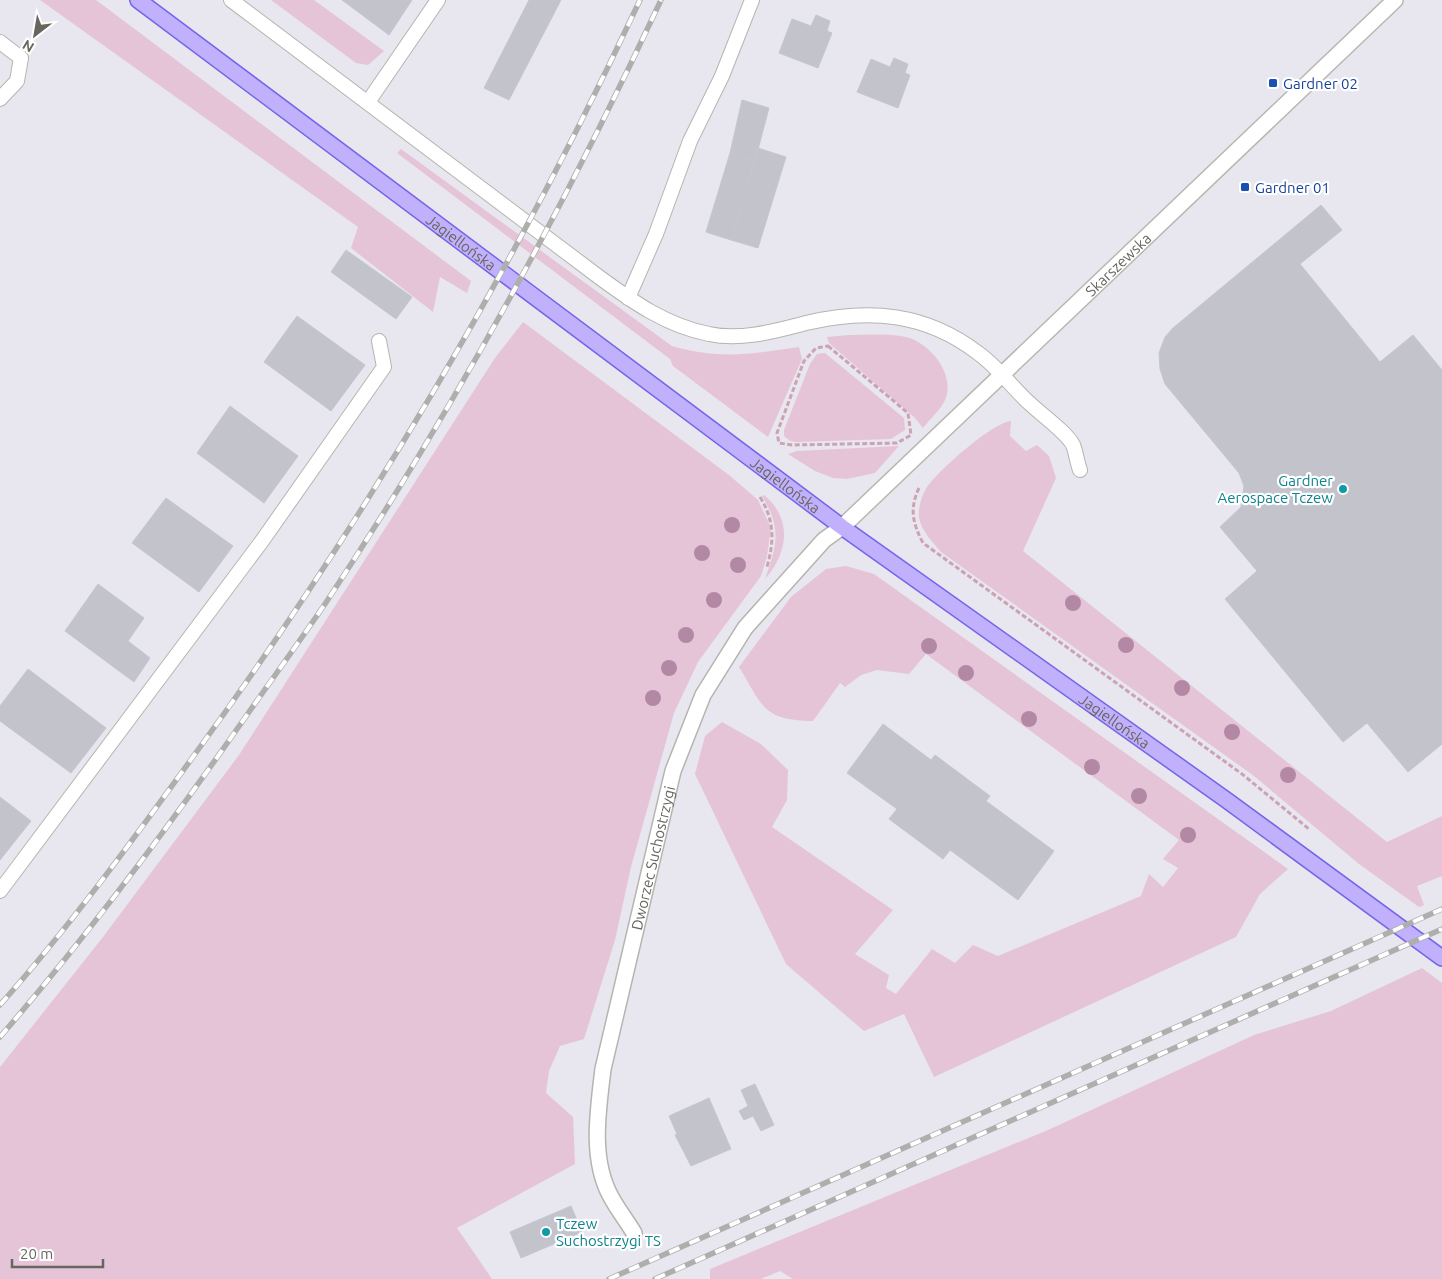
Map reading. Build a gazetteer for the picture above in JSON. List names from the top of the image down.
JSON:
{
  "streets": {
    "main road": ["Jagiellońska"],
    "street": ["Skarszewska", "Dworzec Suchostrzygi"]
  },
  "crossings": [
    ["Jagiellońska", "Skarszewska"],
    ["Jagiellońska", "Dworzec Suchostrzygi"],
    ["Skarszewska", "Dworzec Suchostrzygi"]
  ],
  "places": {
    "transit": ["Gardner 02", "Gardner 01"],
    "other": ["Gardner Aerospace Tczew", "Tczew Suchostrzygi TS"]
  },
  "scale_bar": "20 m",
  "north": "bottom left"
}
